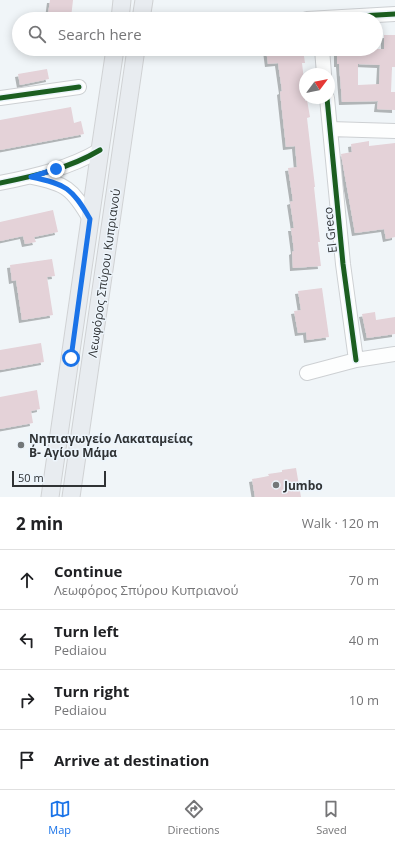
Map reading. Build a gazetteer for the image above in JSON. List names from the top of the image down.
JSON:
{
  "streets": {
    "main road": ["Λεωφόρος Σπύρου Κυπριανού"],
    "street": ["El Greco"]
  },
  "places": ["Νηπιαγωγείο Λακαταμείας Β΄- Αγίου Μάμα", "Jumbo"],
  "scale_bar": "50 m",
  "north": "top right",
  "page": {
    "search": "Search here",
    "scale": "50 m",
    "heading": ["2 min", "Walk · 120 m"],
    "list": [
      ["Continue", "Λεωφόρος Σπύρου Κυπριανού", "70 m"],
      ["Turn left", "Pediaiou", "40 m"],
      ["Turn right", "Pediaiou", "10 m"],
      "Arrive at destination"
    ],
    "nav": ["Map", "Directions", "Saved"]
  }
}
